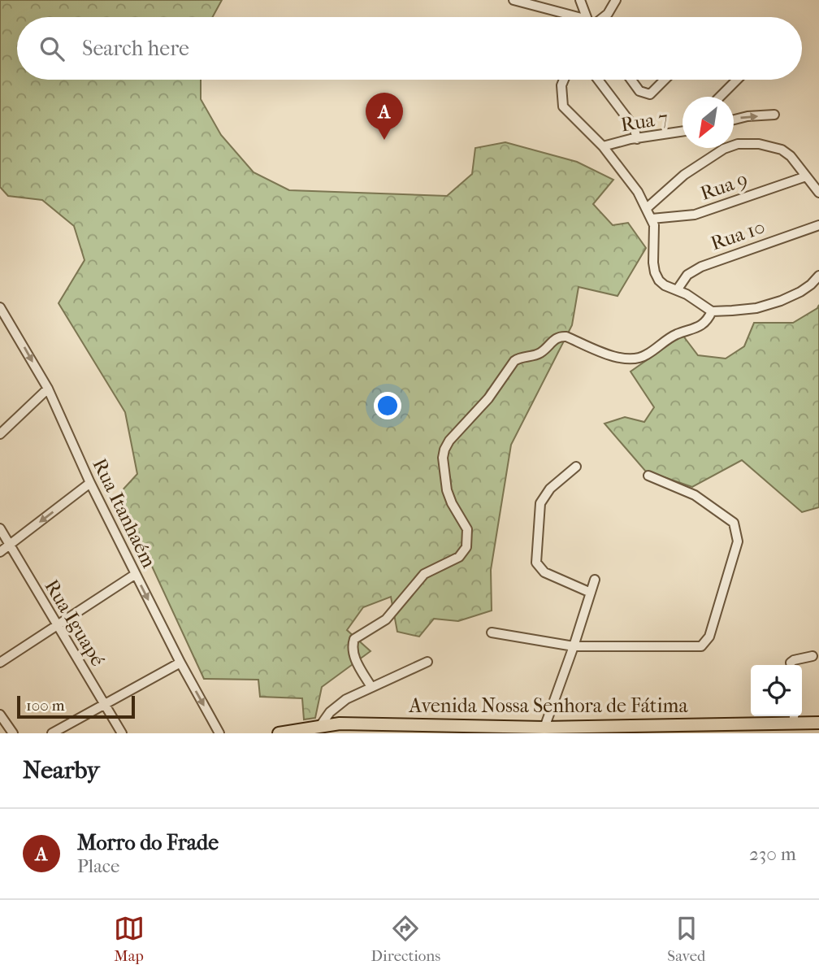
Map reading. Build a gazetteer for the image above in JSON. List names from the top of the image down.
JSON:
{
  "streets": {
    "main road": ["Avenida Nossa Senhora de Fátima"],
    "street": [
      "Rua 7",
      "Rua 9",
      "Rua 10",
      "Rua Itanhaém",
      "Rua Iguapé"
    ]
  },
  "one_way": ["Rua Itanhaém"],
  "scale_bar": "100 m",
  "north": "bottom left",
  "page": {
    "search": "Search here",
    "pins": "A",
    "scale": "100 m",
    "heading": "Nearby",
    "list": [
      {
        "mark": "A",
        "name": "Morro do Frade",
        "note": "Place",
        "value": "230 m"
      }
    ],
    "nav": ["Map", "Directions", "Saved"]
  }
}
